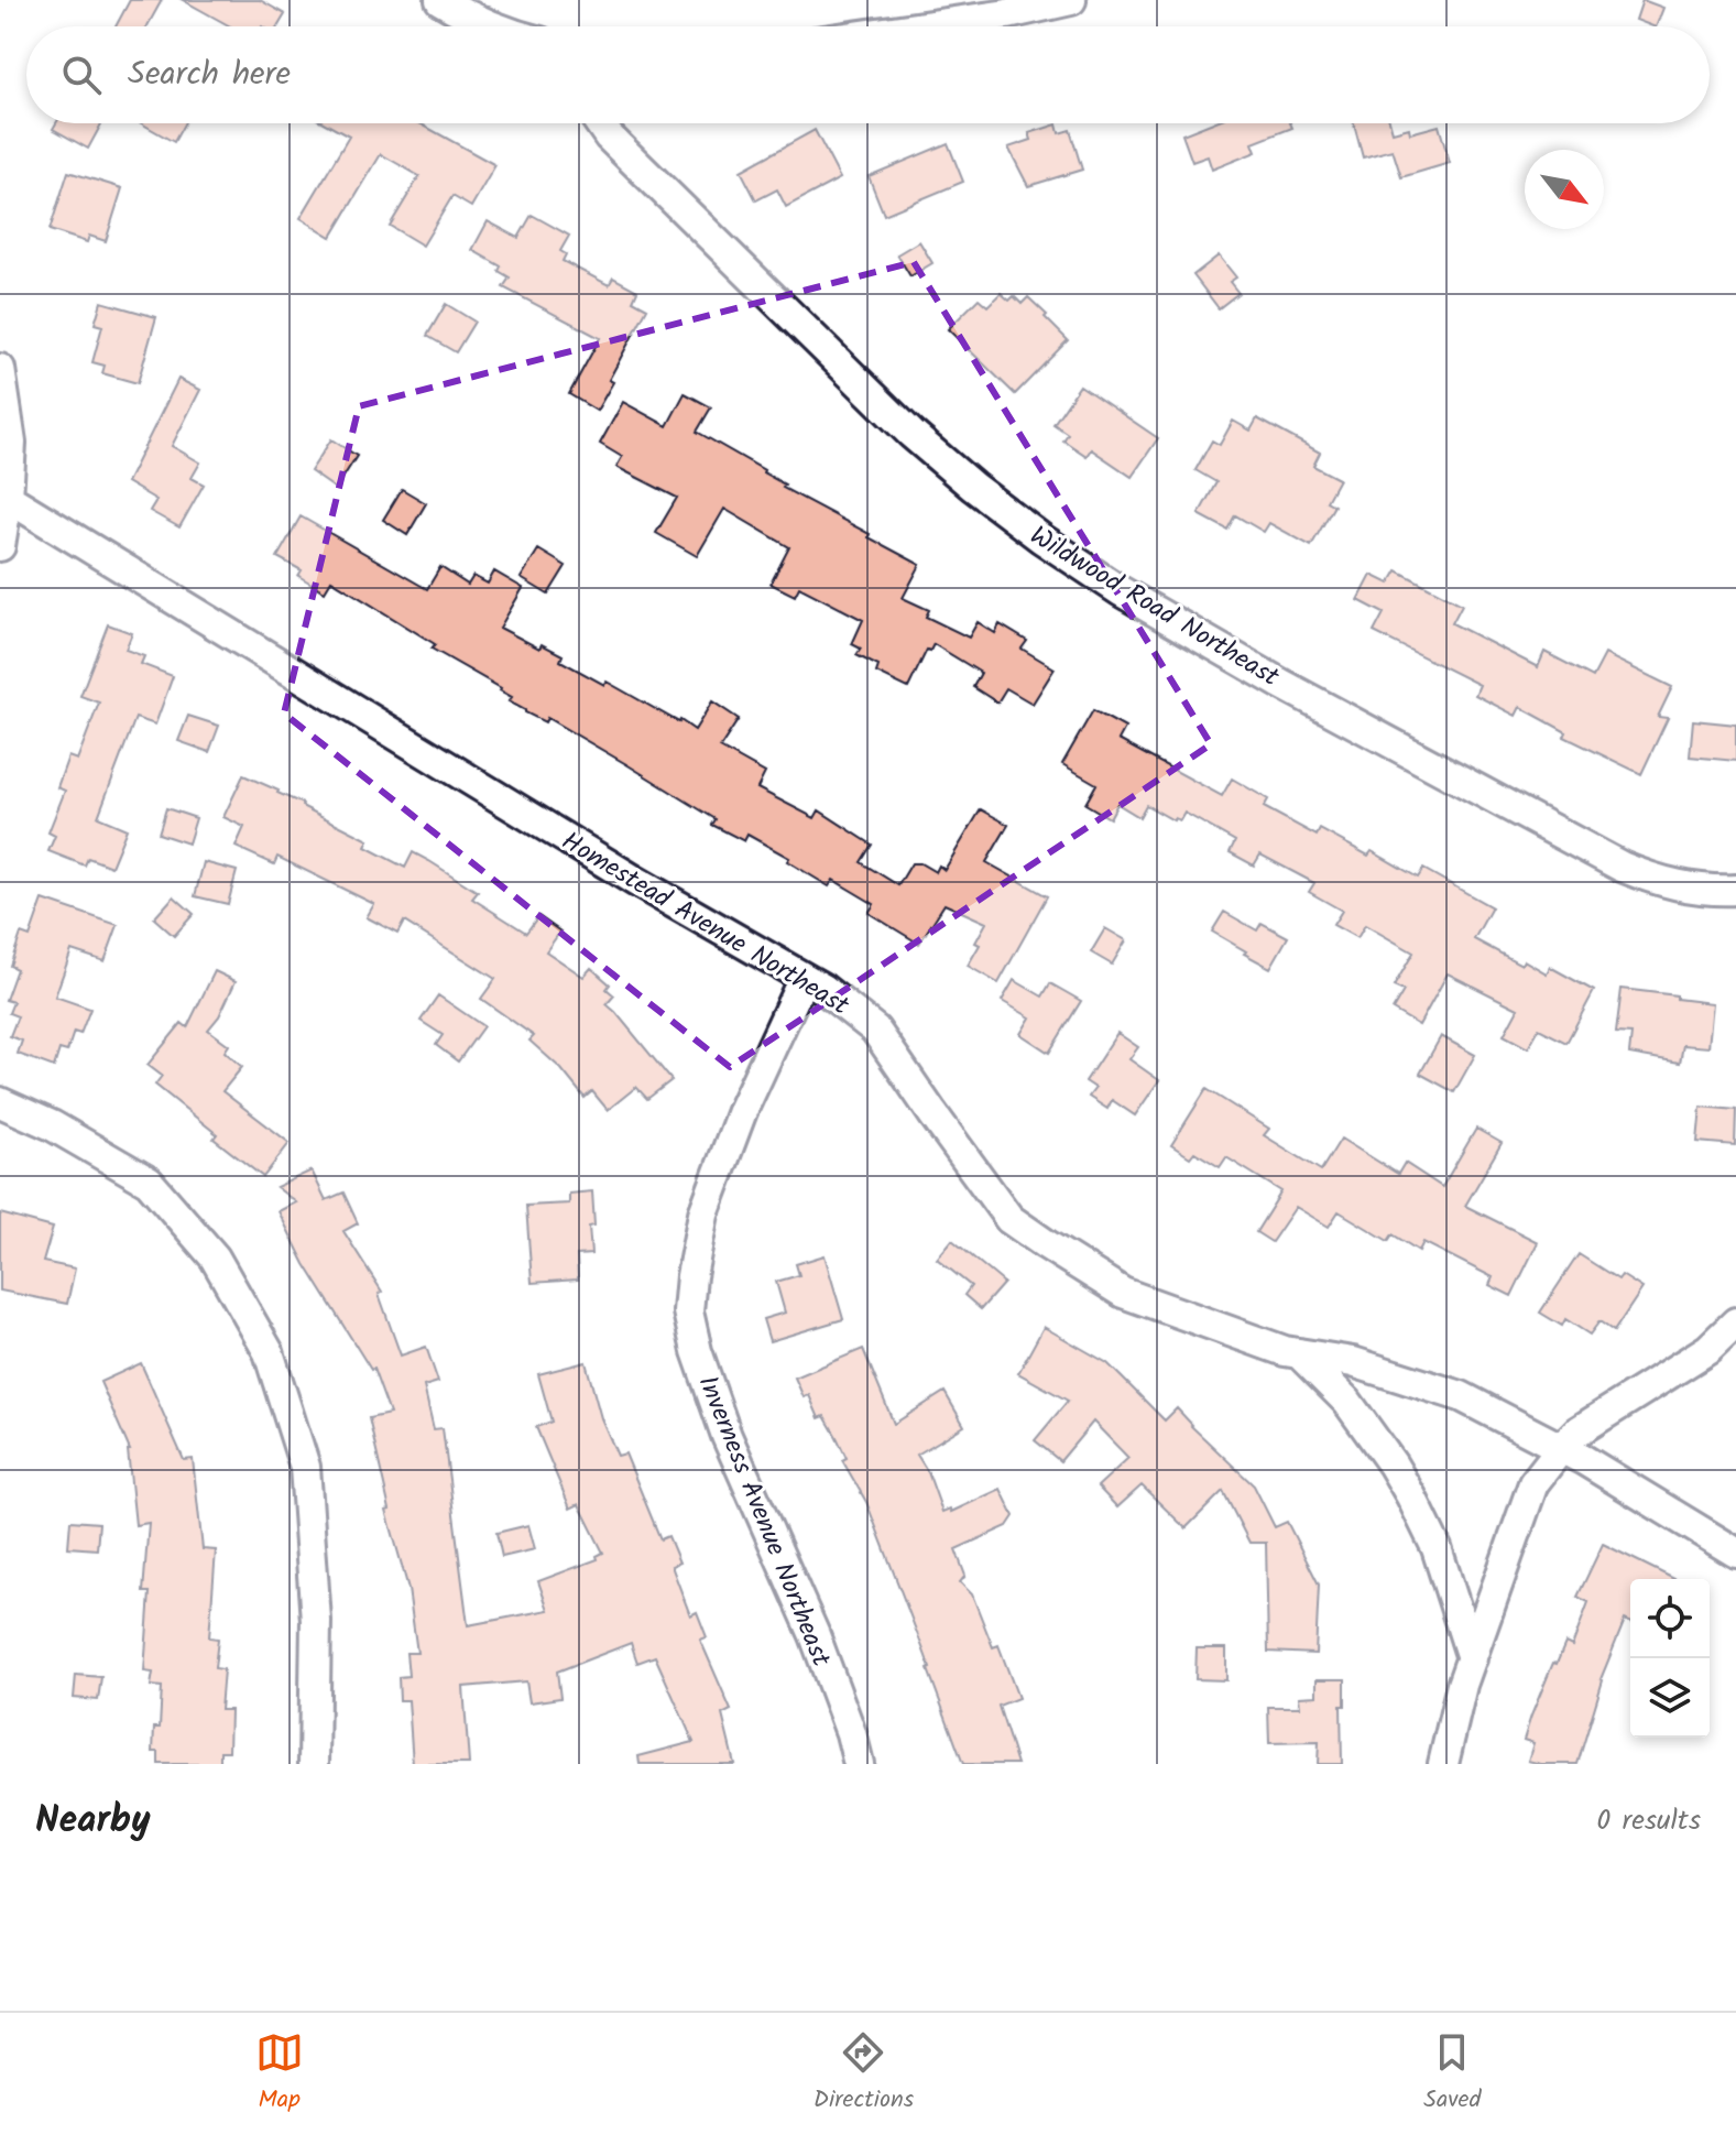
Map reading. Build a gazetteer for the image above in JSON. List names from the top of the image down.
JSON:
{
  "streets": {
    "street": ["Wildwood Road Northeast", "Homestead Avenue Northeast", "Inverness Avenue Northeast"]
  },
  "crossings": [
    ["Homestead Avenue Northeast", "Inverness Avenue Northeast"]
  ],
  "north": "bottom right",
  "page": {
    "search": "Search here",
    "heading": ["Nearby", "0 results"],
    "nav": ["Map", "Directions", "Saved"]
  }
}
